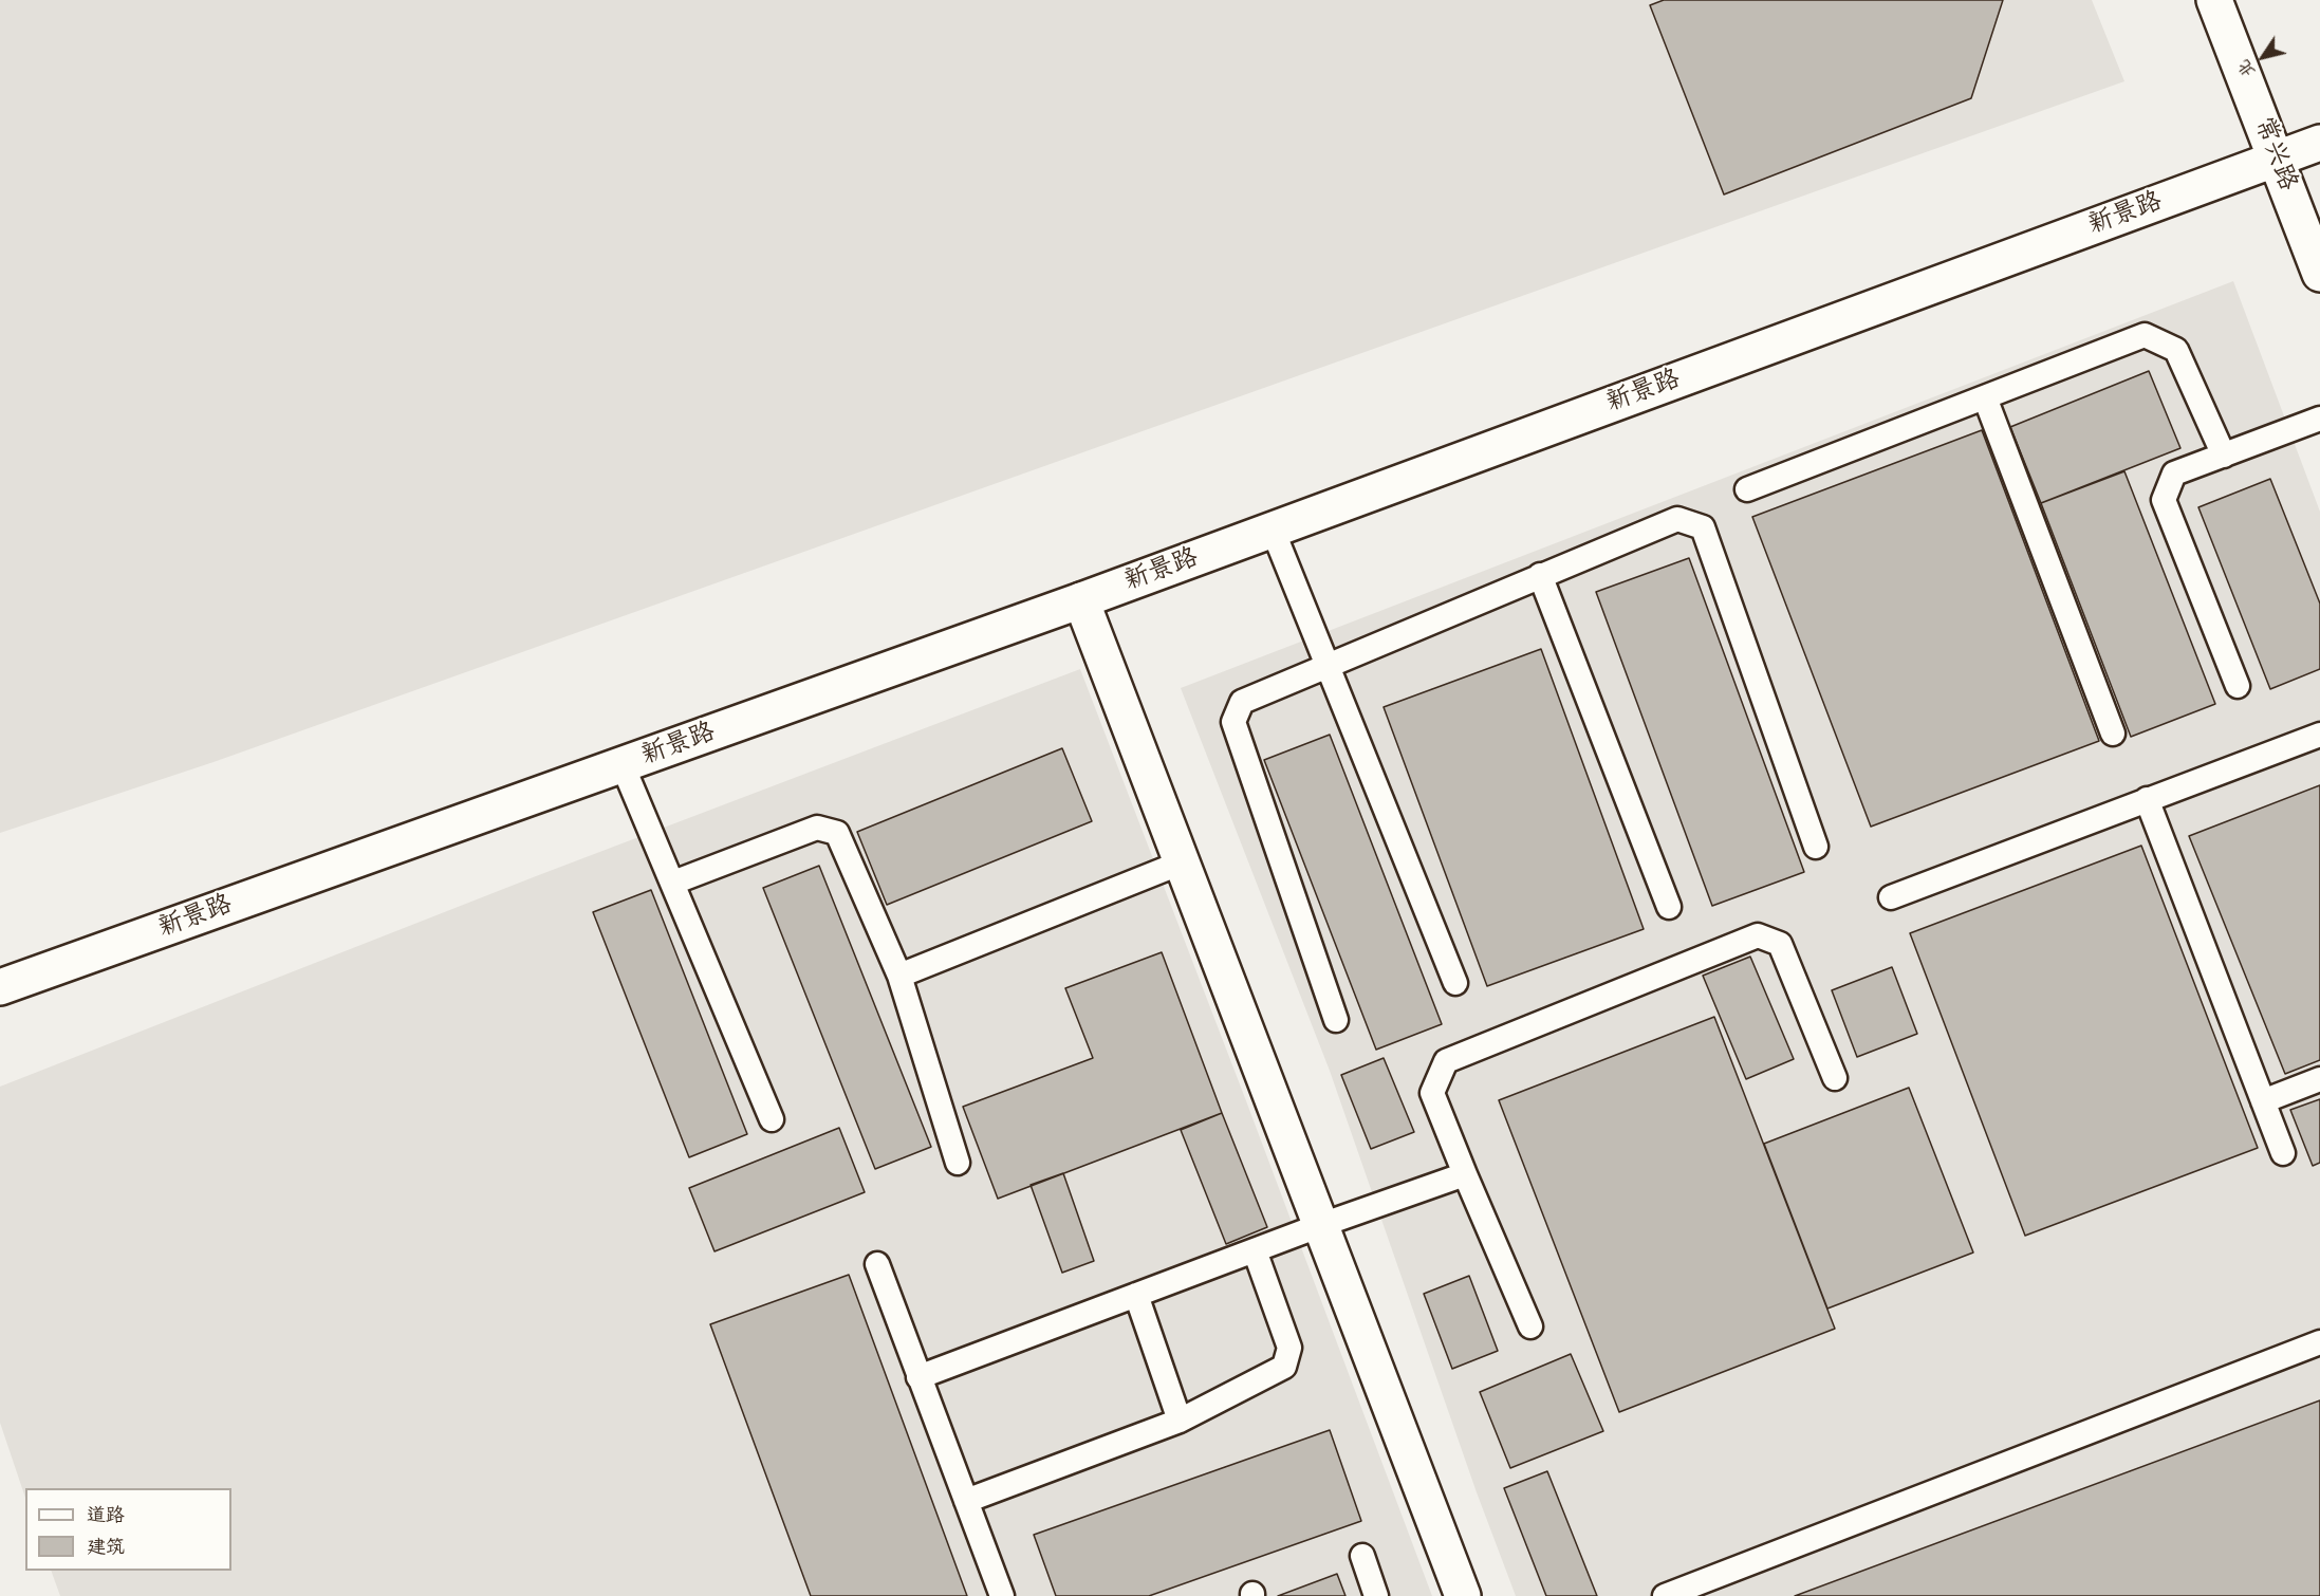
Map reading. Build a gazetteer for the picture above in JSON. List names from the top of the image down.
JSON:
{
  "streets": {
    "street": ["常兴路", "新景路"]
  },
  "crossings": [
    ["常兴路", "新景路"]
  ],
  "legend": ["道路", "建筑"],
  "north": "bottom left"
}
